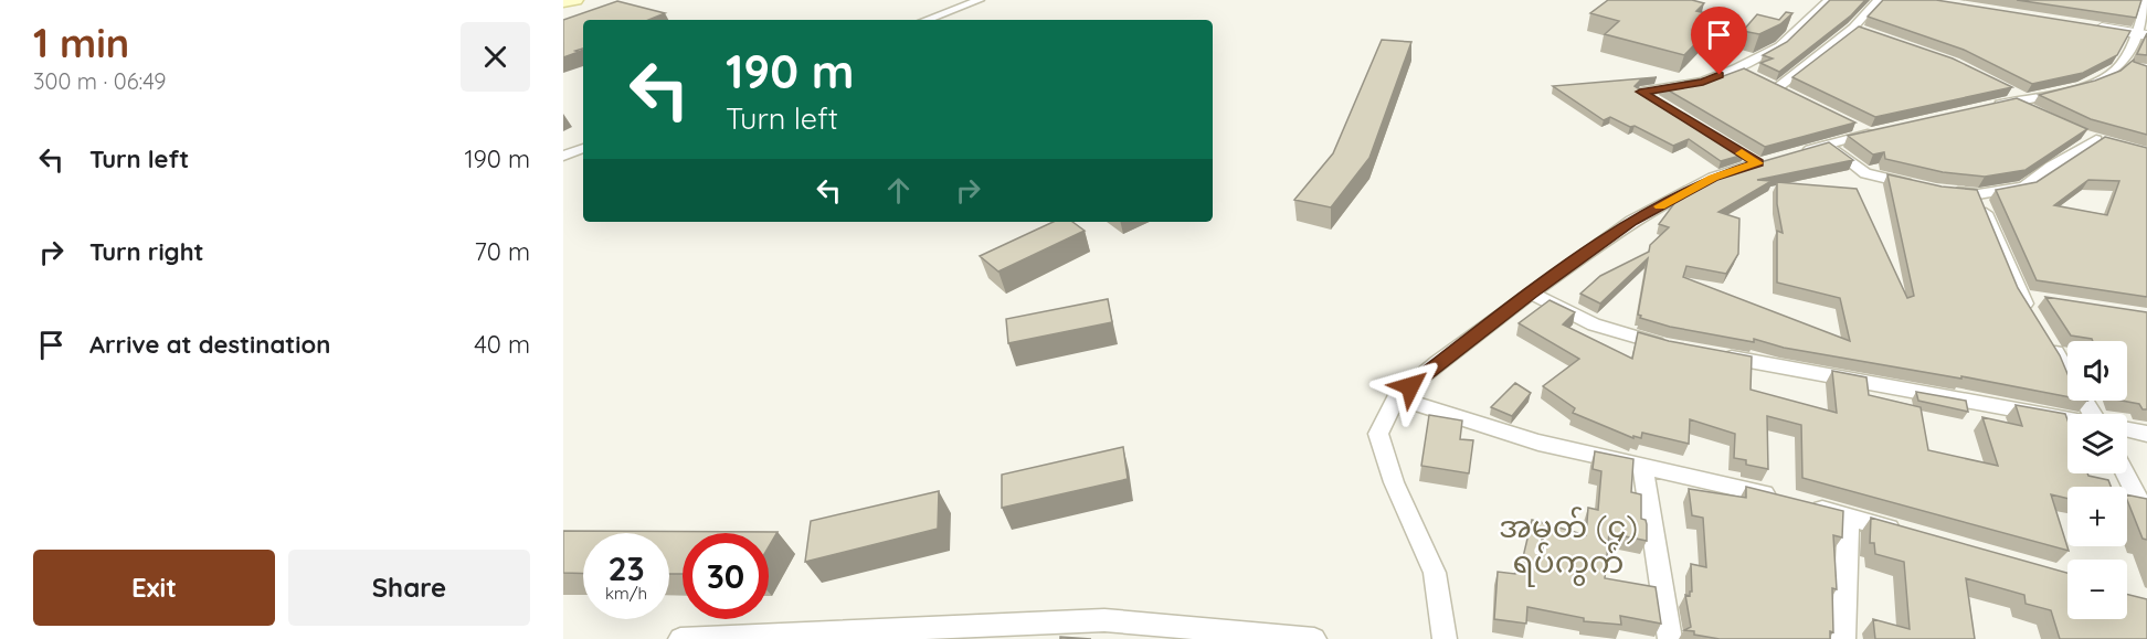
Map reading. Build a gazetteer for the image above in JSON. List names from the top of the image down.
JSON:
{
  "districts": ["အမှတ် (၄) ရပ်ကွက်"],
  "page": {
    "heading": ["1 min", "300 m · 06:49"],
    "turn": ["190 m", "Turn left"],
    "list": [
      {
        "name": "Turn left",
        "value": "190 m"
      },
      {
        "name": "Turn right",
        "value": "70 m"
      },
      {
        "name": "Arrive at destination",
        "value": "40 m"
      }
    ],
    "map_buttons": ["+", "−"],
    "speed": "23 km/h",
    "limit": "30",
    "buttons": ["Exit", "Share"]
  }
}
